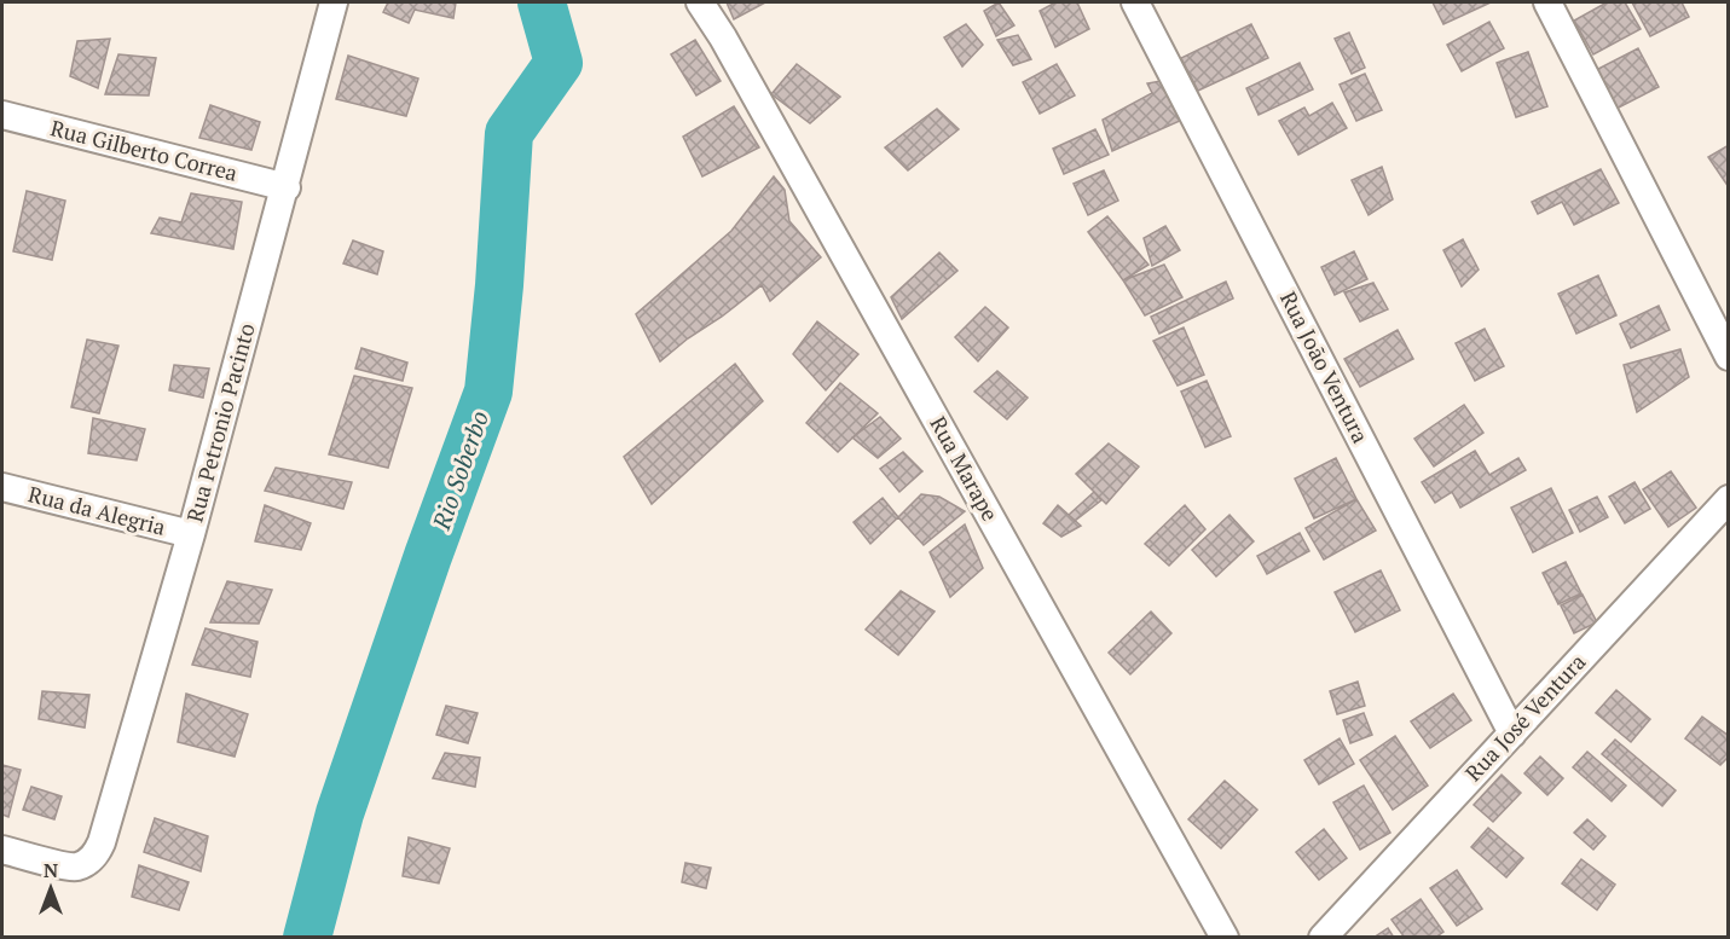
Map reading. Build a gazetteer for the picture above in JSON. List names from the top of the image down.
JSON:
{
  "streets": {
    "street": [
      "Rua Gilberto Correa",
      "Rua João Ventura",
      "Rua Petronio Pacinto",
      "Rua Marape",
      "Rua da Alegria",
      "Rua José Ventura"
    ]
  },
  "crossings": [
    ["Rua Gilberto Correa", "Rua Petronio Pacinto"],
    ["Rua João Ventura", "Rua José Ventura"],
    ["Rua Petronio Pacinto", "Rua da Alegria"]
  ],
  "water": ["Rio Soberbo"],
  "north": "top"
}
